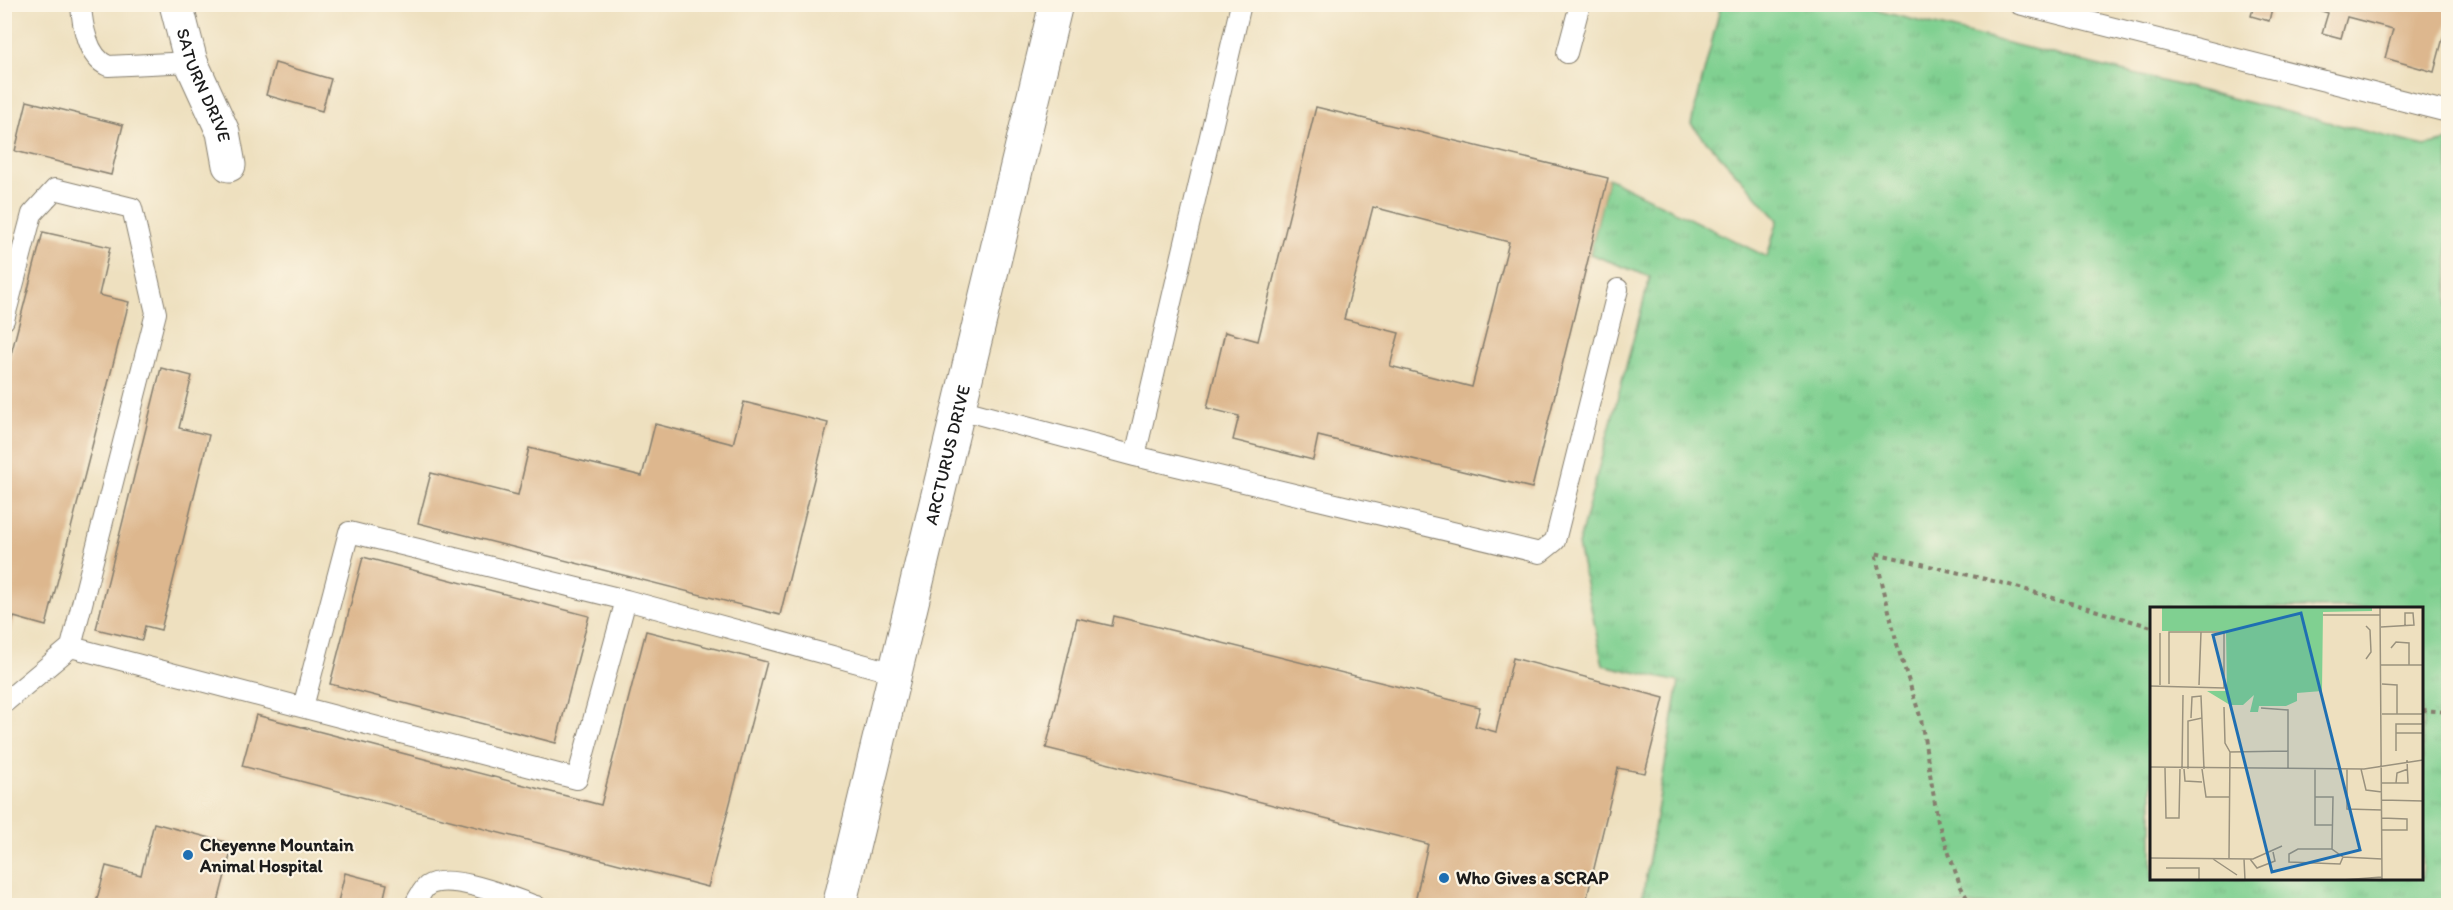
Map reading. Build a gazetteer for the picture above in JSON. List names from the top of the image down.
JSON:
{
  "streets": {
    "street": ["SATURN DRIVE", "ARCTURUS DRIVE"]
  },
  "places": ["Cheyenne Mountain Animal Hospital", "Who Gives a SCRAP"]
}
